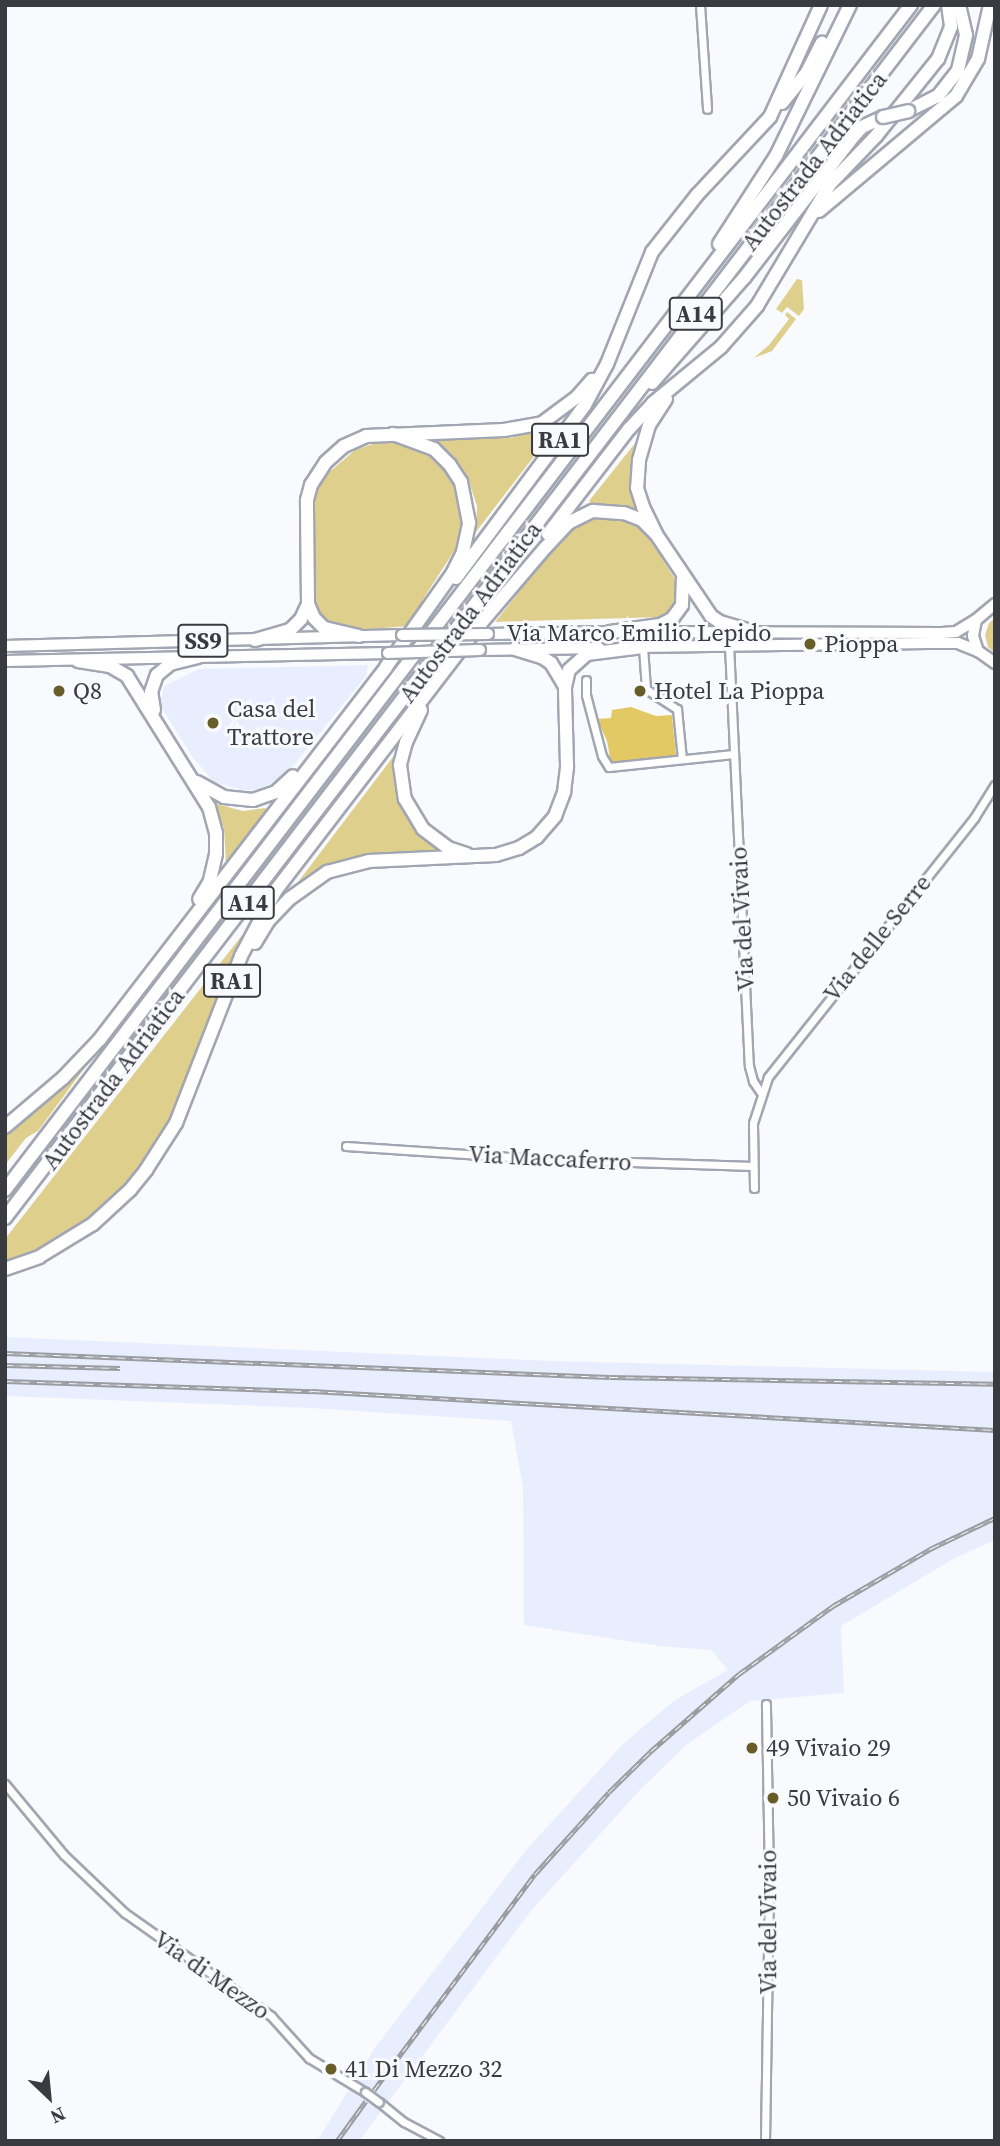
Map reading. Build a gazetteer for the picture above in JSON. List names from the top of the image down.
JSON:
{
  "streets": {
    "highway": ["Autostrada Adriatica", "A14", "RA1"],
    "main road": ["Via Marco Emilio Lepido", "SS9"],
    "street": [
      "Via del Vivaio",
      "Via delle Serre",
      "Via Maccaferro",
      "Via di Mezzo"
    ]
  },
  "crossings": [
    ["Via Marco Emilio Lepido", "SS9"],
    ["Via Marco Emilio Lepido", "Via del Vivaio"],
    ["Via del Vivaio", "Via delle Serre"]
  ],
  "places": [
    "Pioppa",
    "Q8",
    "Hotel La Pioppa",
    "Casa del Trattore",
    "49 Vivaio 29",
    "50 Vivaio 6",
    "41 Di Mezzo 32"
  ],
  "north": "bottom right"
}
